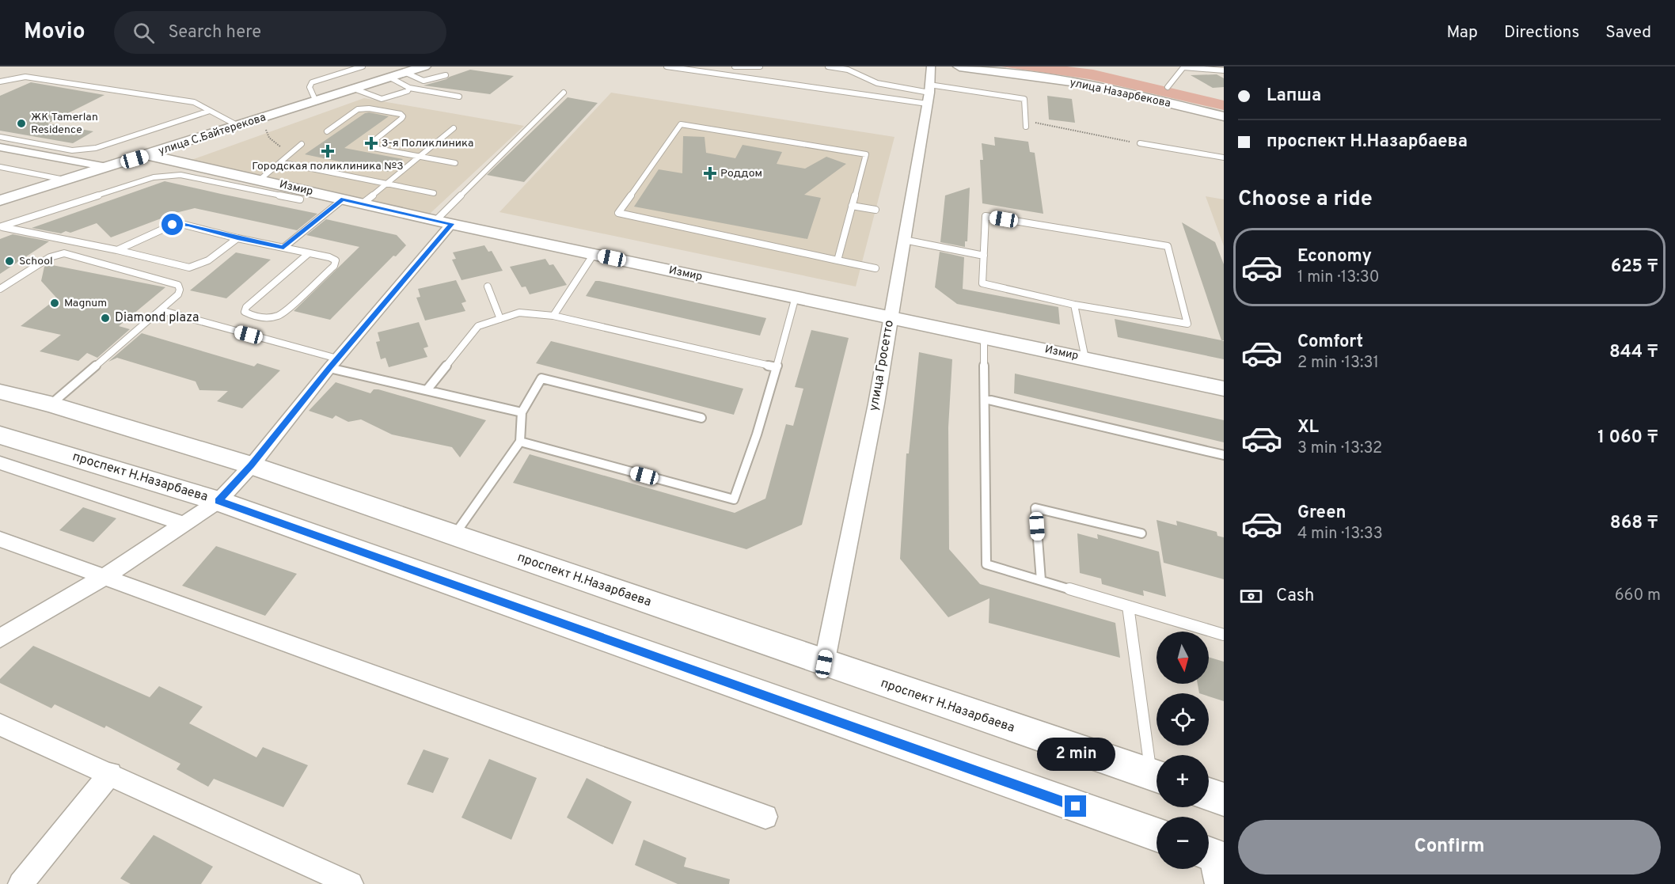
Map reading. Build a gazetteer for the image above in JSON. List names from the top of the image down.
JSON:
{
  "streets": {
    "main road": [
      "улица Назарбекова",
      "улица С.Байтерекова",
      "Измир",
      "проспект Н.Назарбаева"
    ],
    "street": ["улица Гросетто"]
  },
  "crossings": [
    ["улица С.Байтерекова", "Измир"],
    ["Измир", "улица Гросетто"],
    ["улица Гросетто", "проспект Н.Назарбаева"]
  ],
  "places": {
    "other": [
      "ЖК Tamerlan Residence",
      "School",
      "Magnum",
      "Diamond plaza"
    ],
    "health": ["3-я Поликлиника", "Городская поликлиника №3", "Роддом"]
  },
  "north": "bottom",
  "page": {
    "header": "Movio",
    "search": "Search here",
    "nav": ["Map", "Directions", "Saved"],
    "banner": ["Lапша", "проспект Н.Назарбаева"],
    "heading": "Choose a ride",
    "list": [
      {
        "name": "Economy",
        "note": "1 min · 13:30",
        "value": "625 ₸"
      },
      {
        "name": "Comfort",
        "note": "2 min · 13:31",
        "value": "844 ₸"
      },
      {
        "name": "XL",
        "note": "3 min · 13:32",
        "value": "1 060 ₸"
      },
      {
        "name": "Green",
        "note": "4 min · 13:33",
        "value": "868 ₸"
      }
    ],
    "pay": ["Cash", "660 m"],
    "map_buttons": ["+", "−"],
    "bubble": "2 min",
    "buttons": "Confirm"
  }
}
